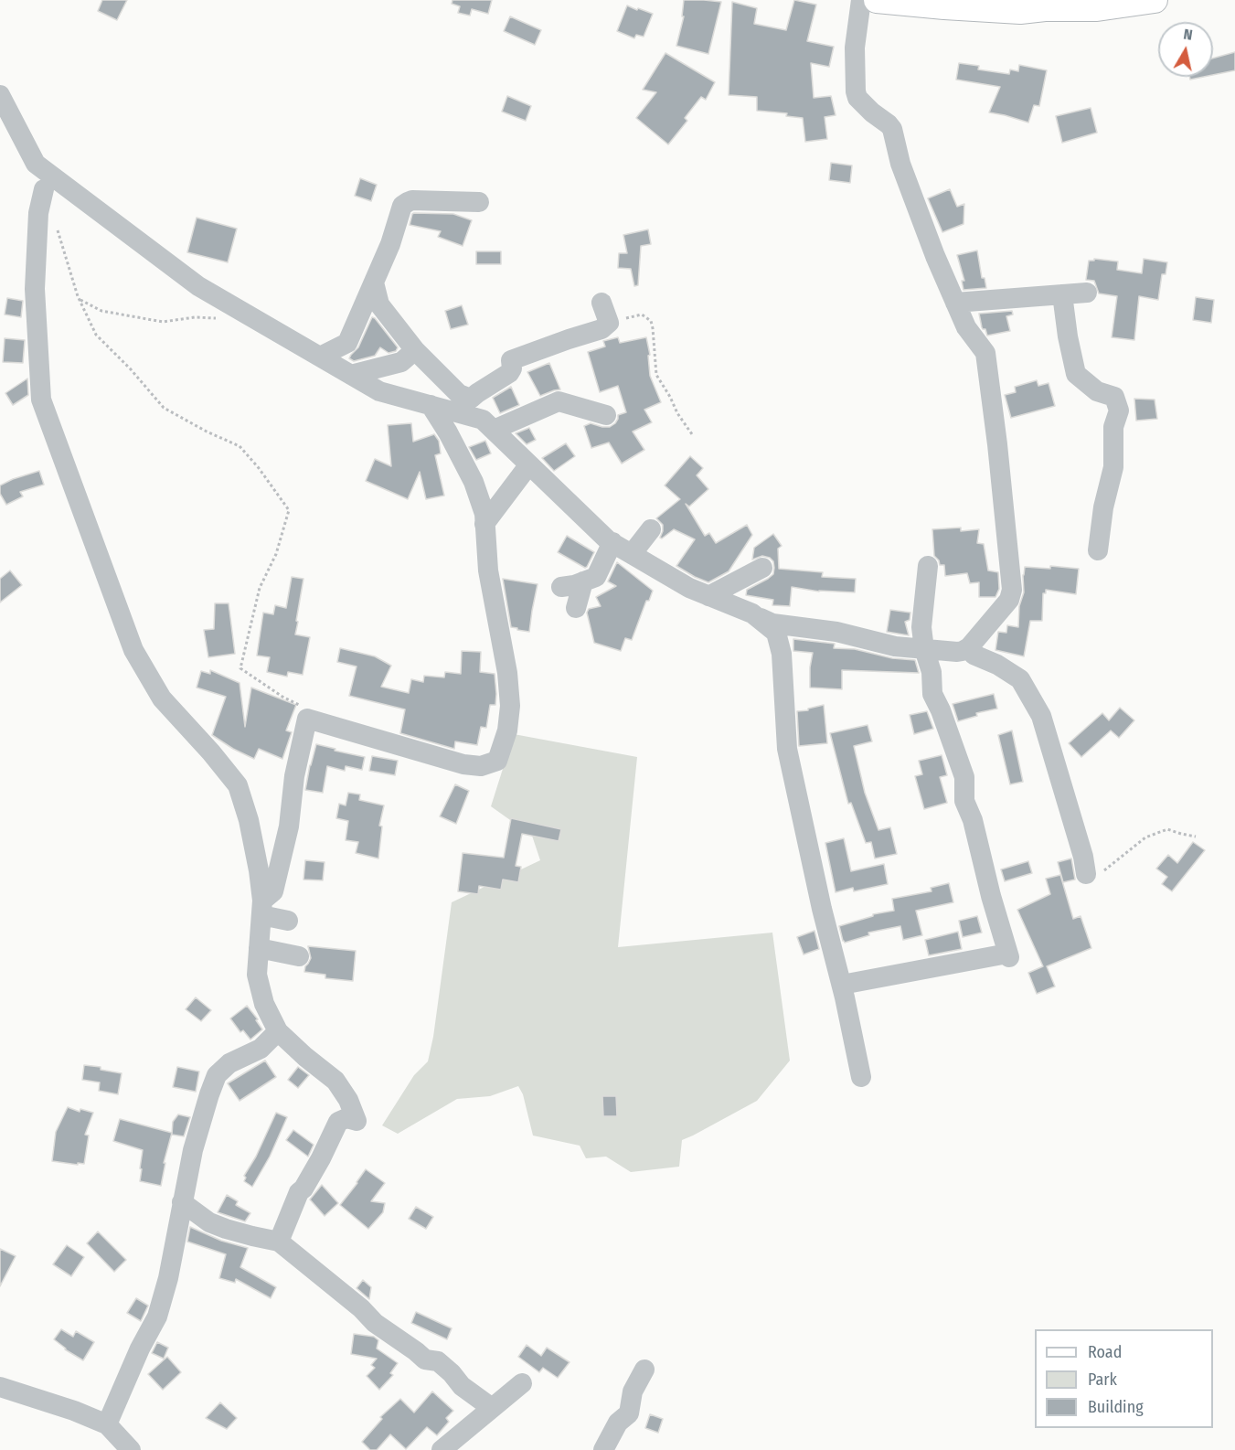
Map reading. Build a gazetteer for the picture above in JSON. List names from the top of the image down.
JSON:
{
  "legend": ["Road", "Park", "Building"],
  "north": "top"
}
